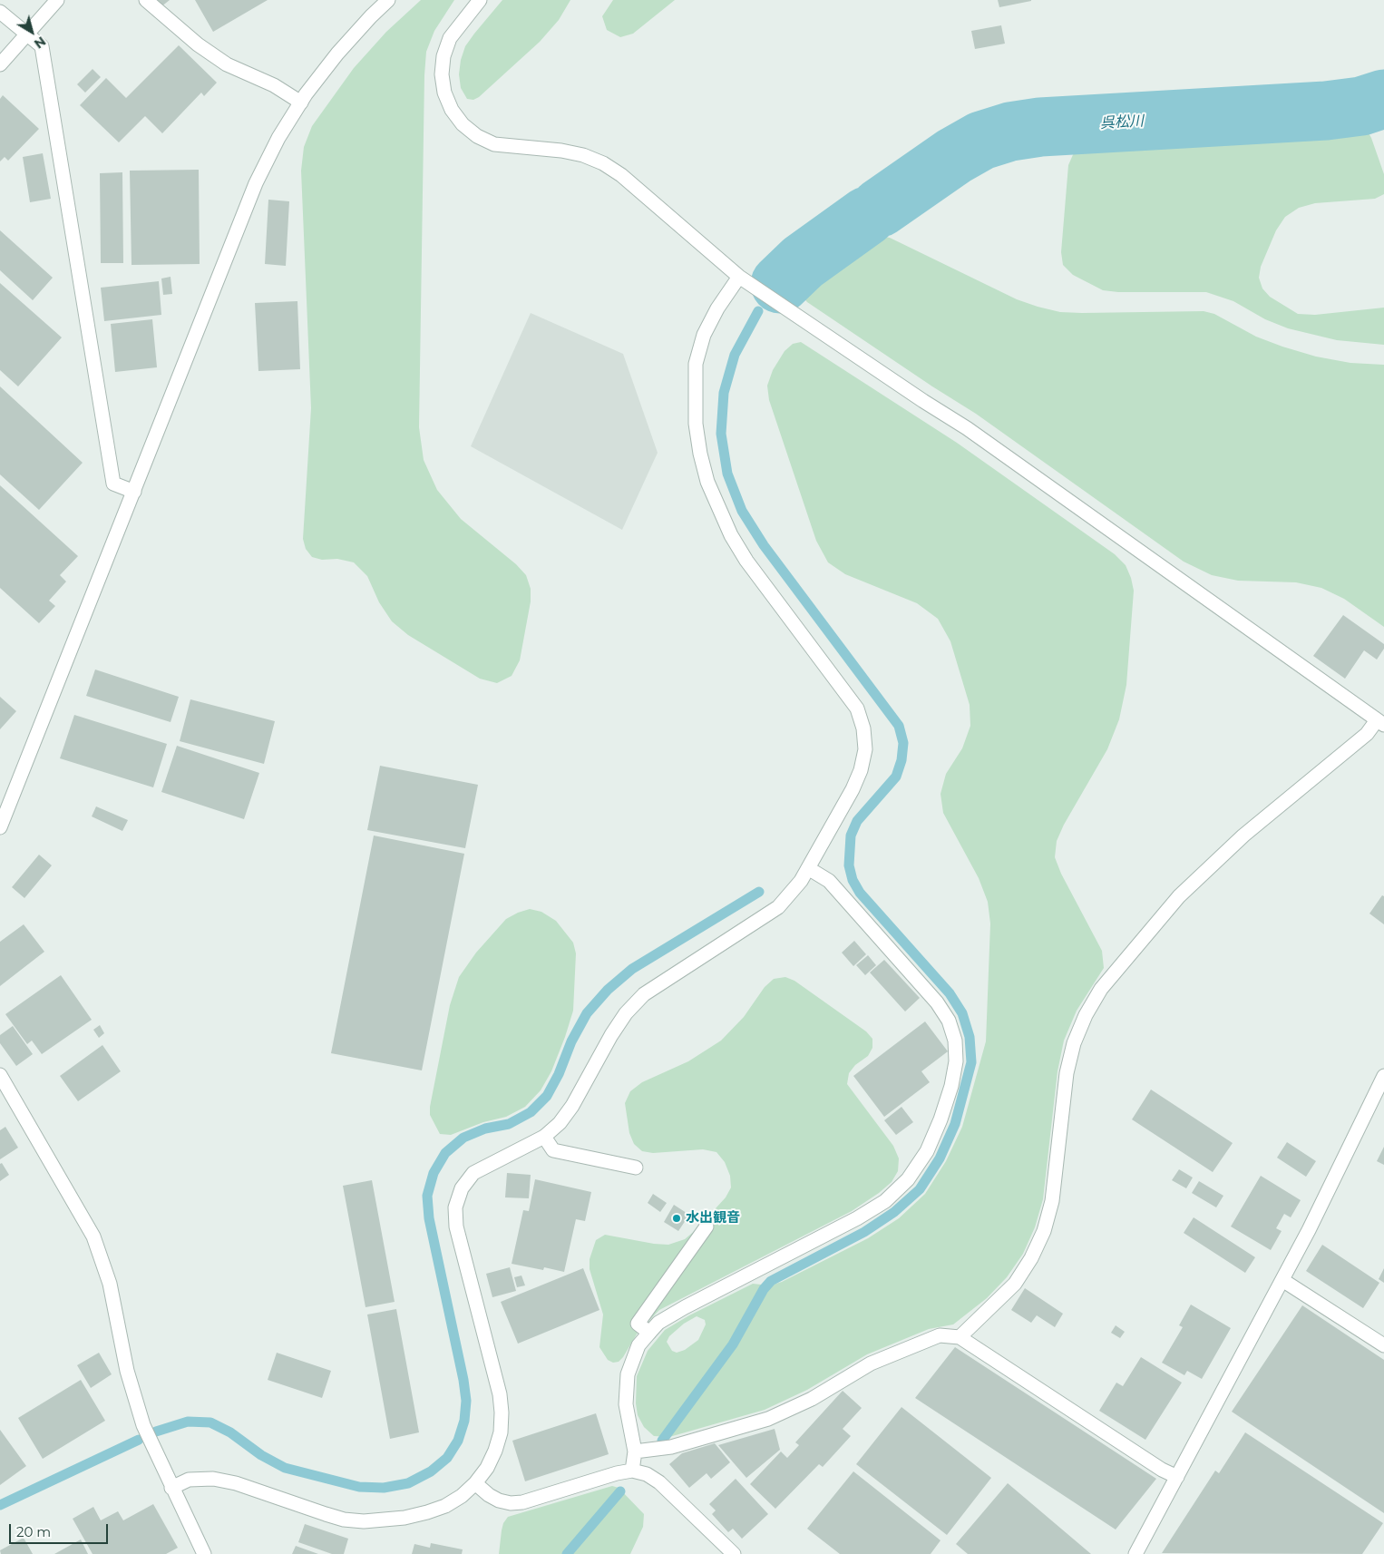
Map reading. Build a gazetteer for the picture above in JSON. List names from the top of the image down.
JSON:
{
  "water": ["呉松川"],
  "places": ["水出観音"],
  "scale_bar": "20 m",
  "north": "bottom right"
}
